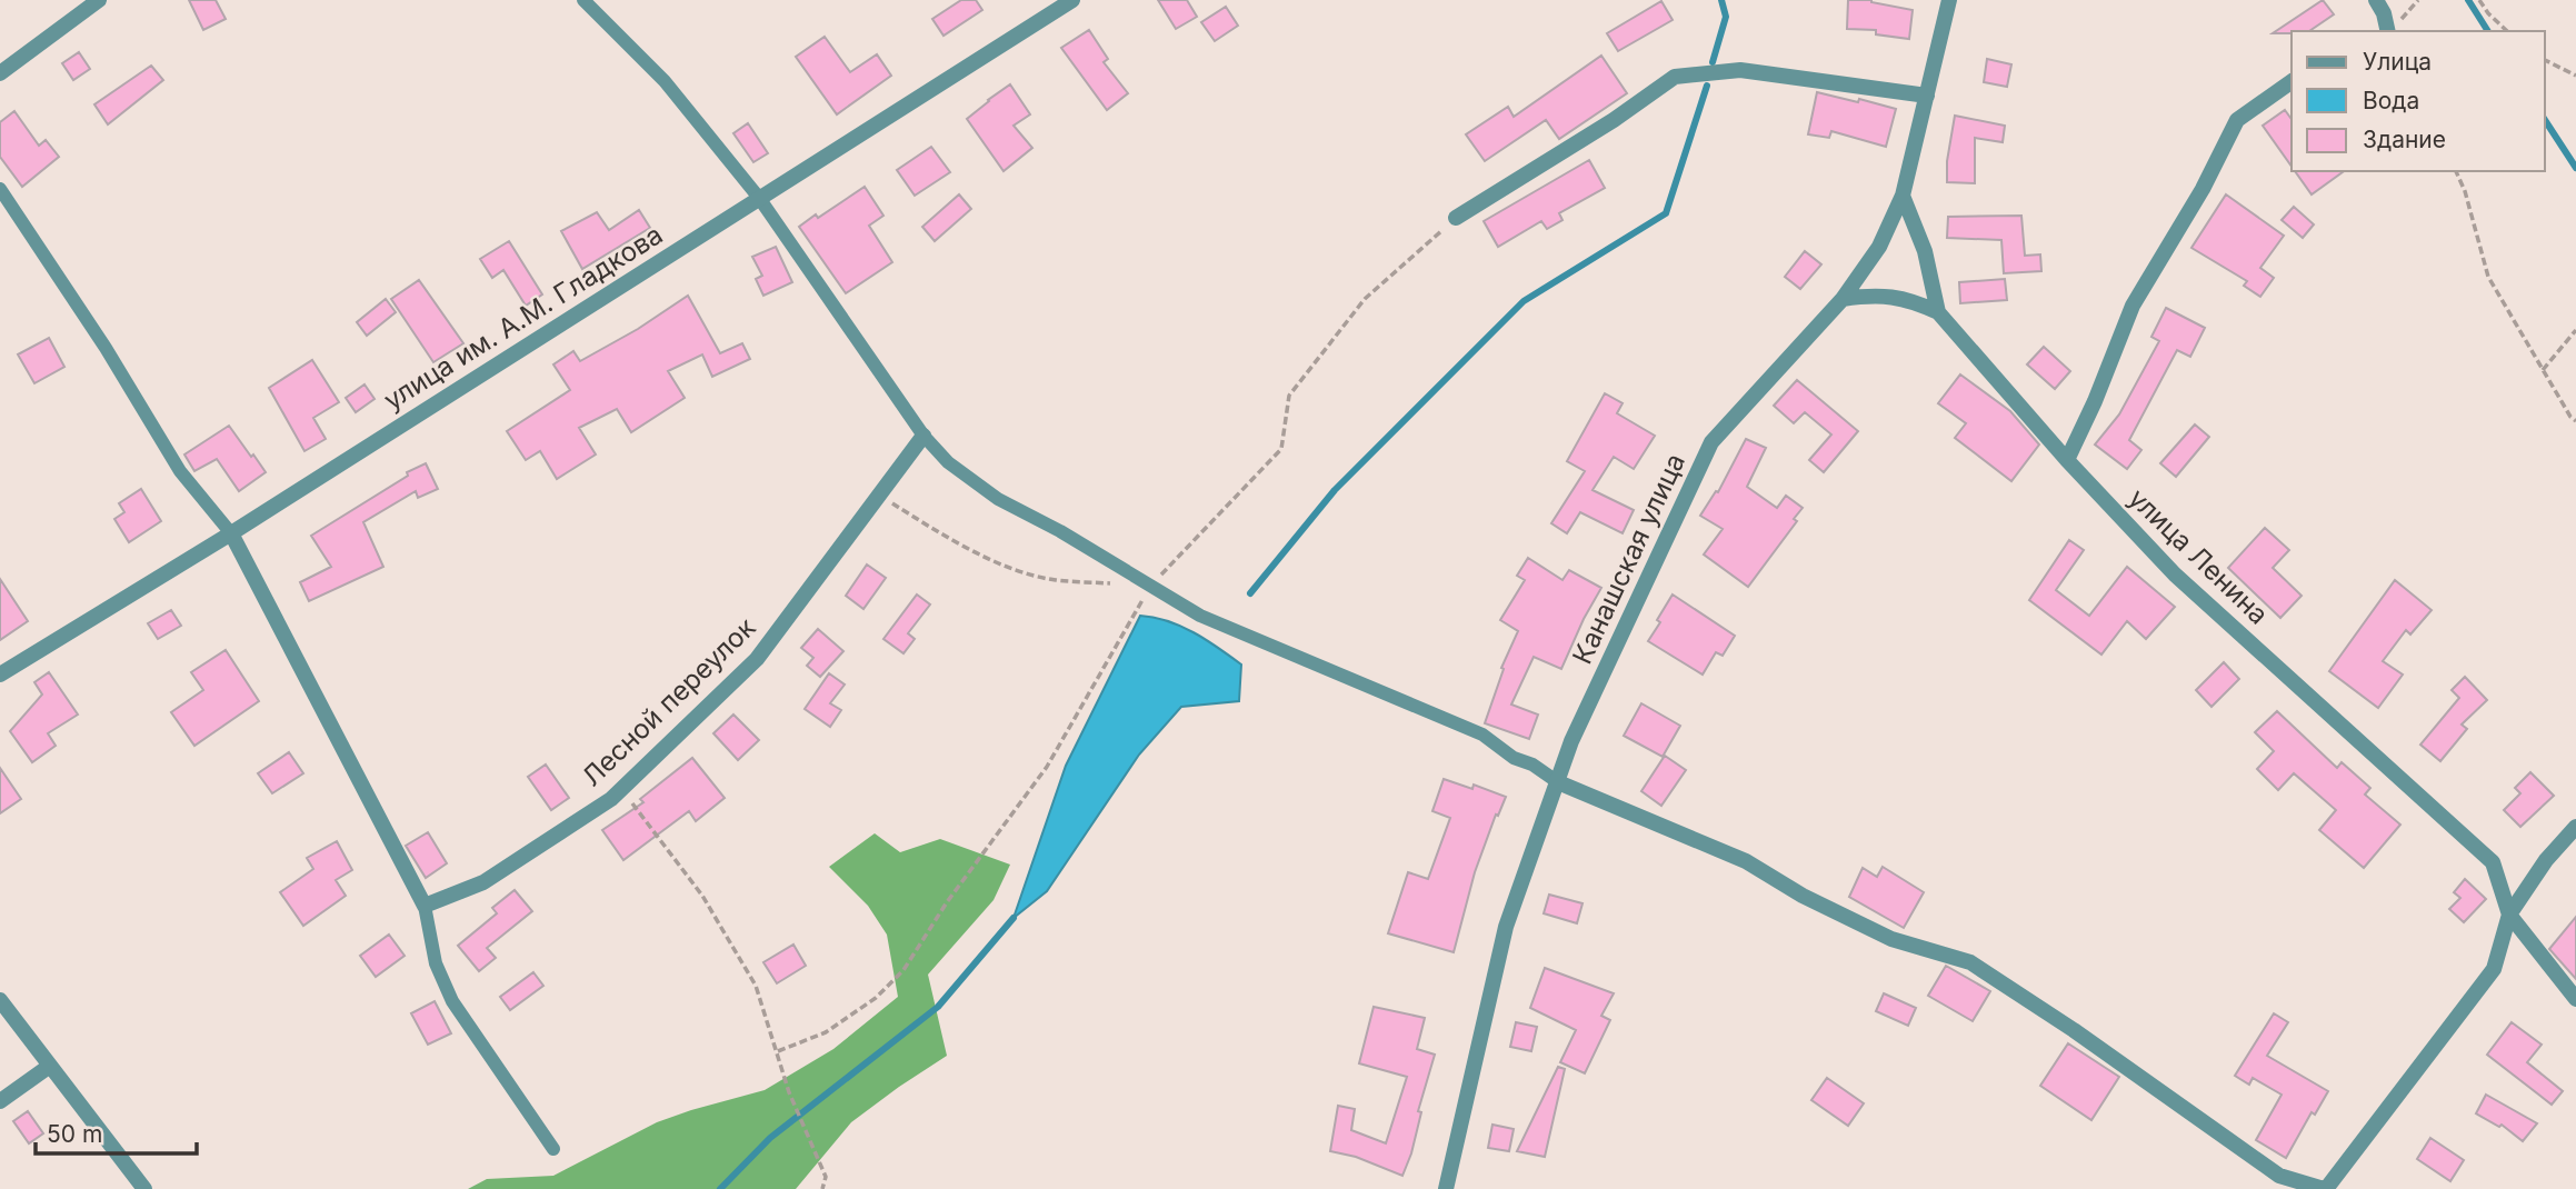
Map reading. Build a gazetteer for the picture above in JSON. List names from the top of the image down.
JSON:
{
  "streets": {
    "street": [
      "улица им. А.М. Гладкова",
      "улица Ленина",
      "Канашская улица",
      "Лесной переулок"
    ]
  },
  "crossings": [
    ["улица Ленина", "Канашская улица"]
  ],
  "legend": ["Улица", "Вода", "Здание"],
  "scale_bar": "50 m"
}
